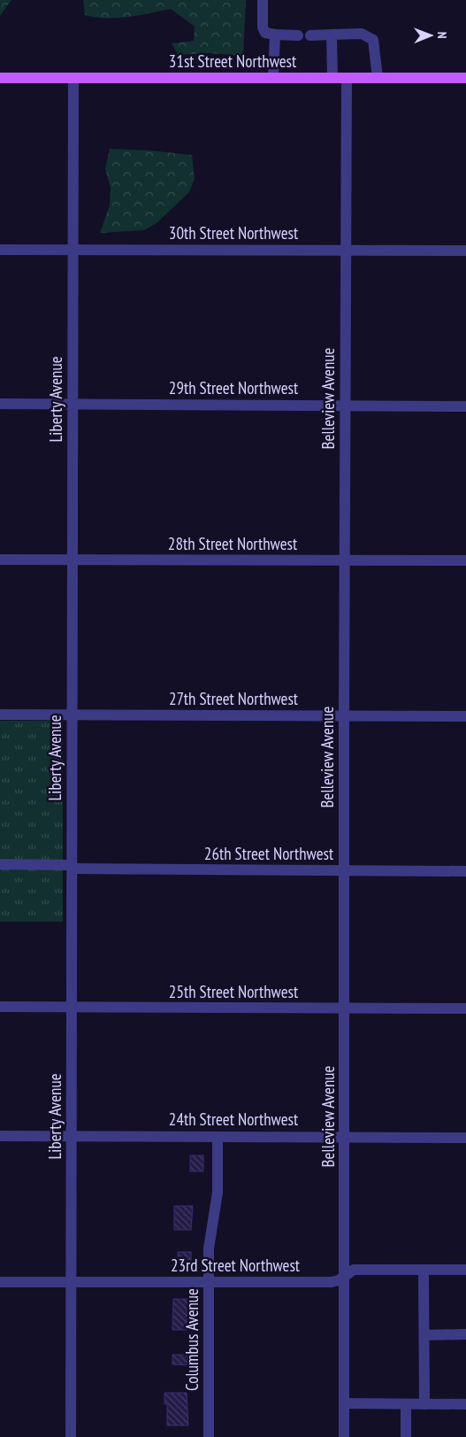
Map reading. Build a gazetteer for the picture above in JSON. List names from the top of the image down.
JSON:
{
  "streets": {
    "main road": ["31st Street Northwest"],
    "street": [
      "30th Street Northwest",
      "29th Street Northwest",
      "Belleview Avenue",
      "Liberty Avenue",
      "28th Street Northwest",
      "27th Street Northwest",
      "26th Street Northwest",
      "25th Street Northwest",
      "24th Street Northwest",
      "23rd Street Northwest",
      "Columbus Avenue"
    ]
  },
  "crossings": [
    ["31st Street Northwest", "Belleview Avenue"],
    ["31st Street Northwest", "Liberty Avenue"],
    ["30th Street Northwest", "Belleview Avenue"],
    ["30th Street Northwest", "Liberty Avenue"],
    ["29th Street Northwest", "Belleview Avenue"],
    ["29th Street Northwest", "Liberty Avenue"],
    ["Belleview Avenue", "28th Street Northwest"],
    ["Belleview Avenue", "27th Street Northwest"],
    ["Belleview Avenue", "26th Street Northwest"],
    ["Belleview Avenue", "25th Street Northwest"],
    ["Belleview Avenue", "24th Street Northwest"],
    ["Belleview Avenue", "23rd Street Northwest"],
    ["Liberty Avenue", "28th Street Northwest"],
    ["Liberty Avenue", "27th Street Northwest"],
    ["Liberty Avenue", "26th Street Northwest"],
    ["Liberty Avenue", "25th Street Northwest"],
    ["Liberty Avenue", "24th Street Northwest"],
    ["Liberty Avenue", "23rd Street Northwest"],
    ["24th Street Northwest", "Columbus Avenue"],
    ["23rd Street Northwest", "Columbus Avenue"]
  ],
  "north": "right"
}
